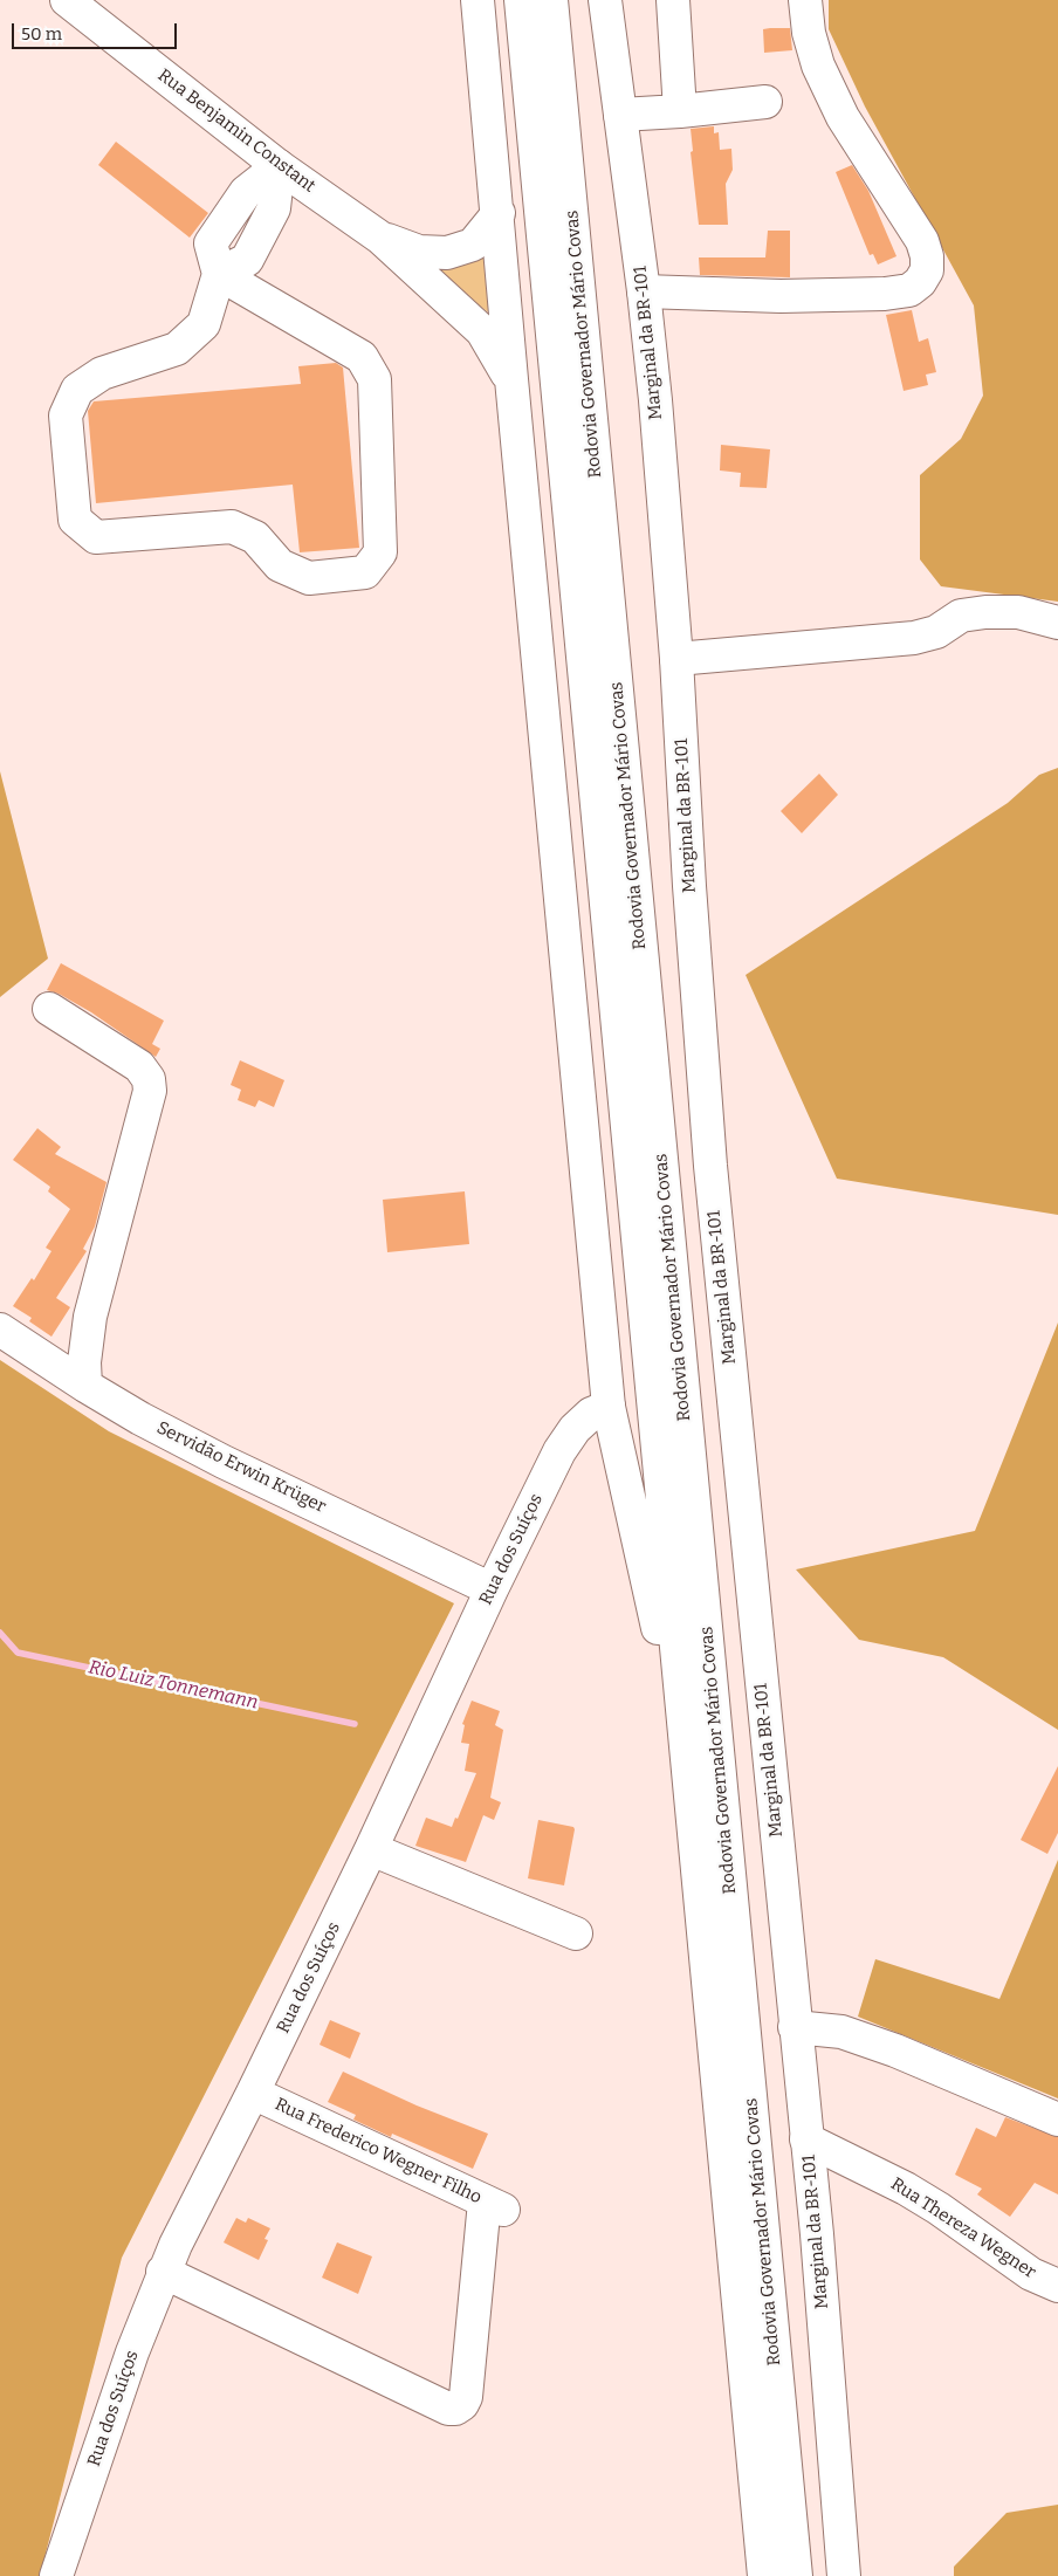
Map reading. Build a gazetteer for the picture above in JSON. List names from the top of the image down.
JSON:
{
  "streets": {
    "main road": [
      "Rua Benjamin Constant",
      "Marginal da BR-101",
      "Rodovia Governador Mário Covas",
      "Servidão Erwin Krüger",
      "Rua dos Suíços",
      "Rua Frederico Wegner Filho",
      "Rua Thereza Wegner"
    ]
  },
  "crossings": [
    ["Marginal da BR-101", "Rua Thereza Wegner"],
    ["Servidão Erwin Krüger", "Rua dos Suíços"],
    ["Rua dos Suíços", "Rua Frederico Wegner Filho"]
  ],
  "water": ["Rio Luiz Tonnemann"],
  "scale_bar": "50 m"
}
